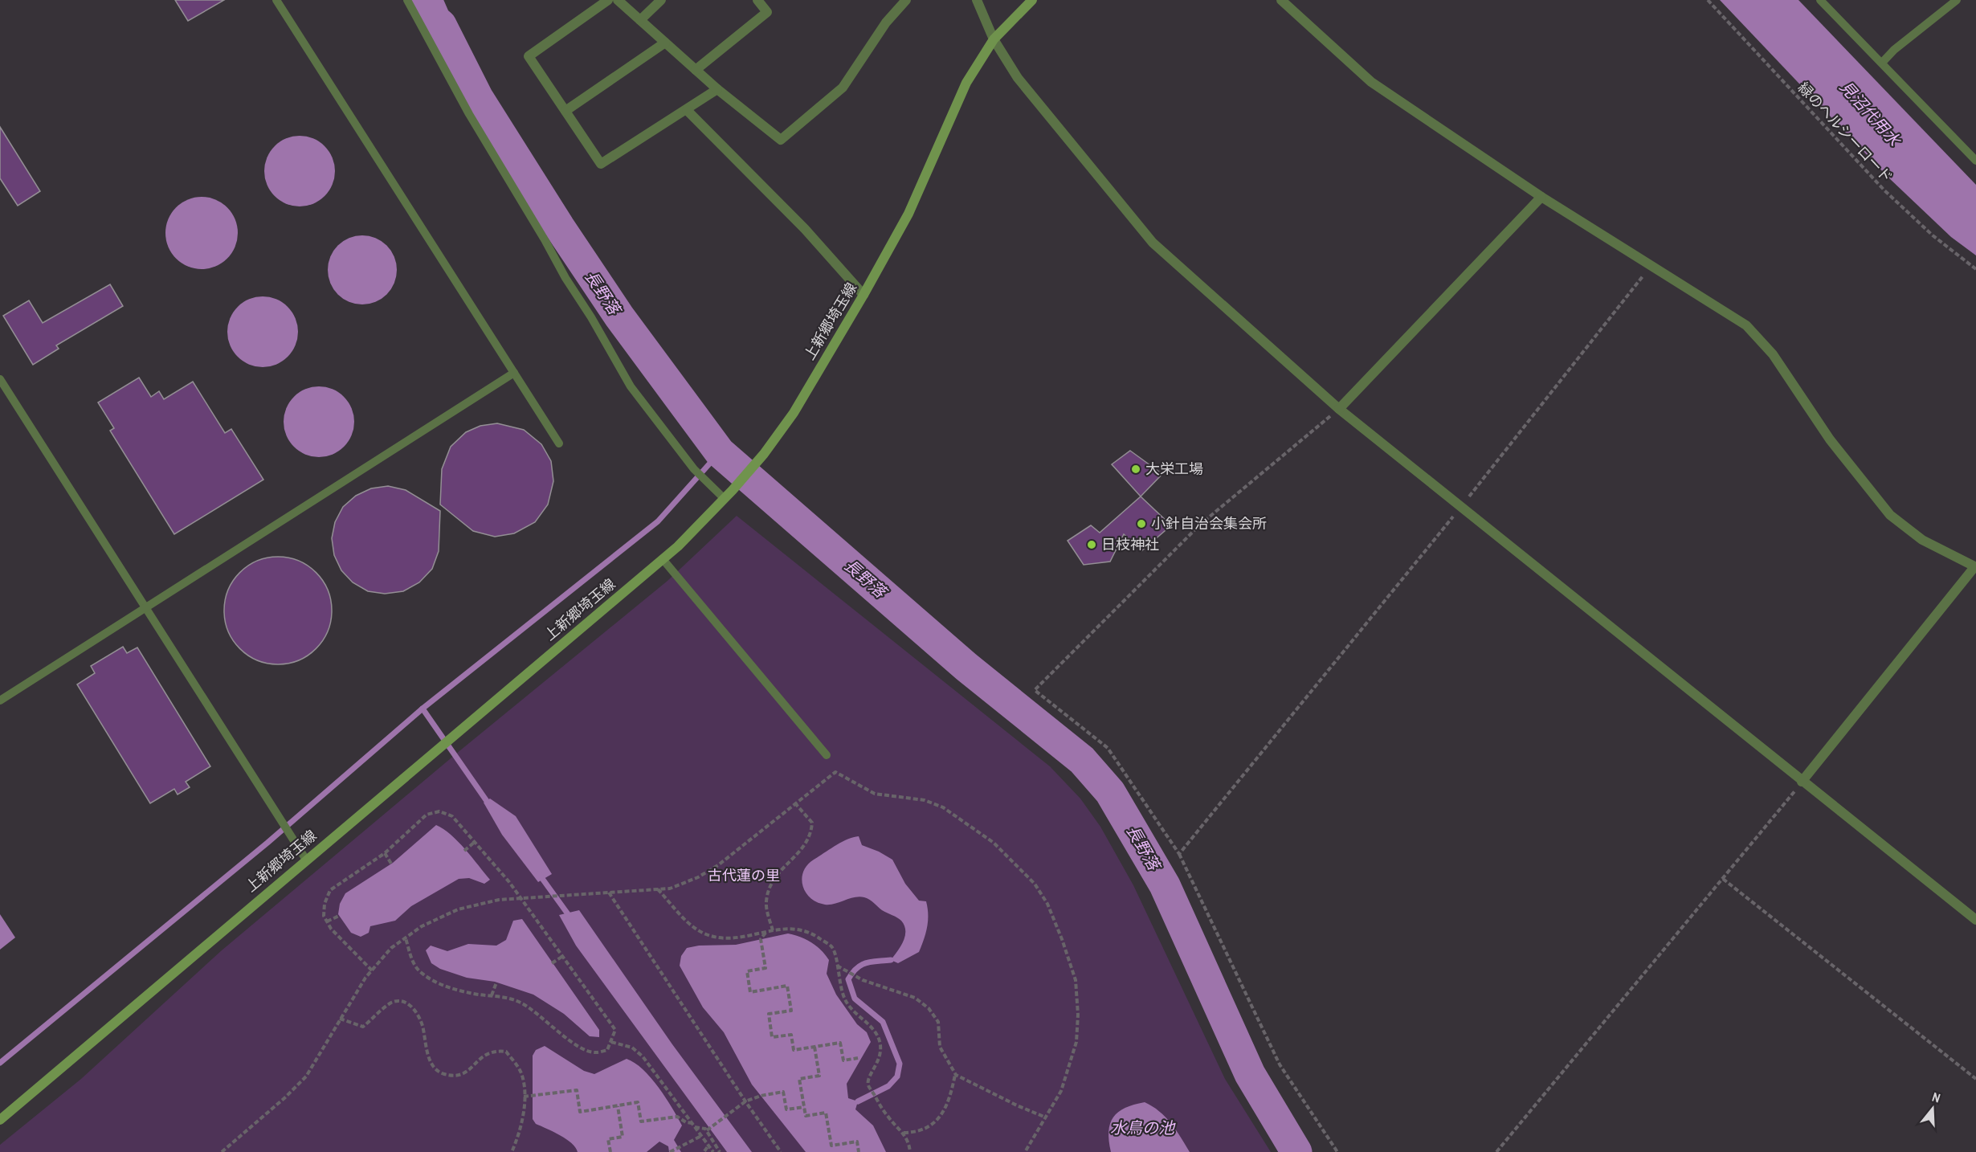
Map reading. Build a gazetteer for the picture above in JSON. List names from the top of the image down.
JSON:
{
  "streets": {
    "main road": ["上新郷埼玉線"],
    "path": ["緑のヘルシーロード"]
  },
  "water": ["見沼代用水", "長野落", "水鳥の池"],
  "parks": ["古代蓮の里"],
  "places": ["大栄工場", "小針自治会集会所", "日枝神社"],
  "north": "top"
}
